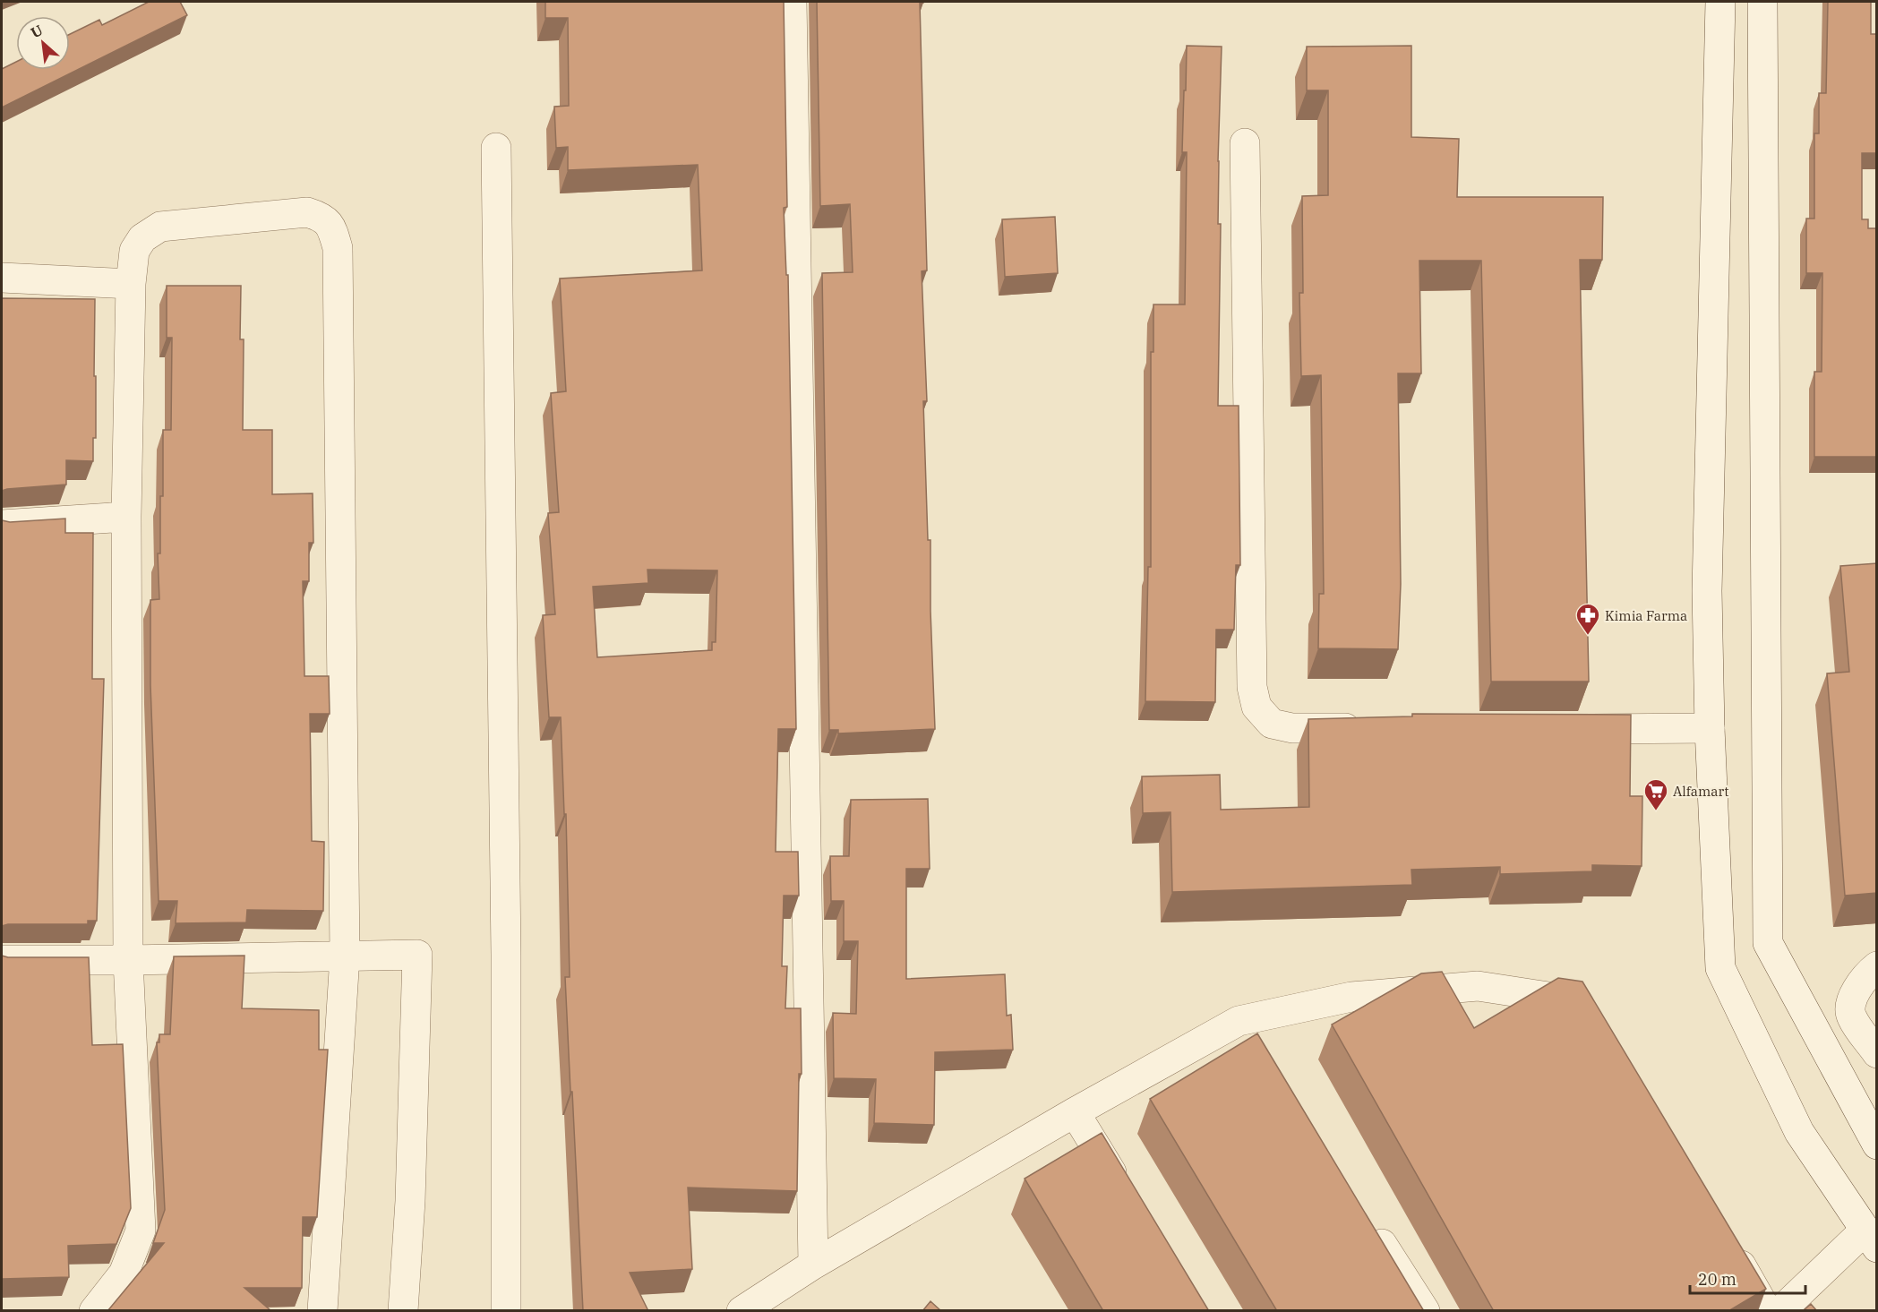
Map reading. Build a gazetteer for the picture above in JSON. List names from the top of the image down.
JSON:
{
  "places": {
    "pharmacy": ["Kimia Farma"],
    "supermarket": ["Alfamart"]
  },
  "scale_bar": "20 m",
  "north": "top left"
}
